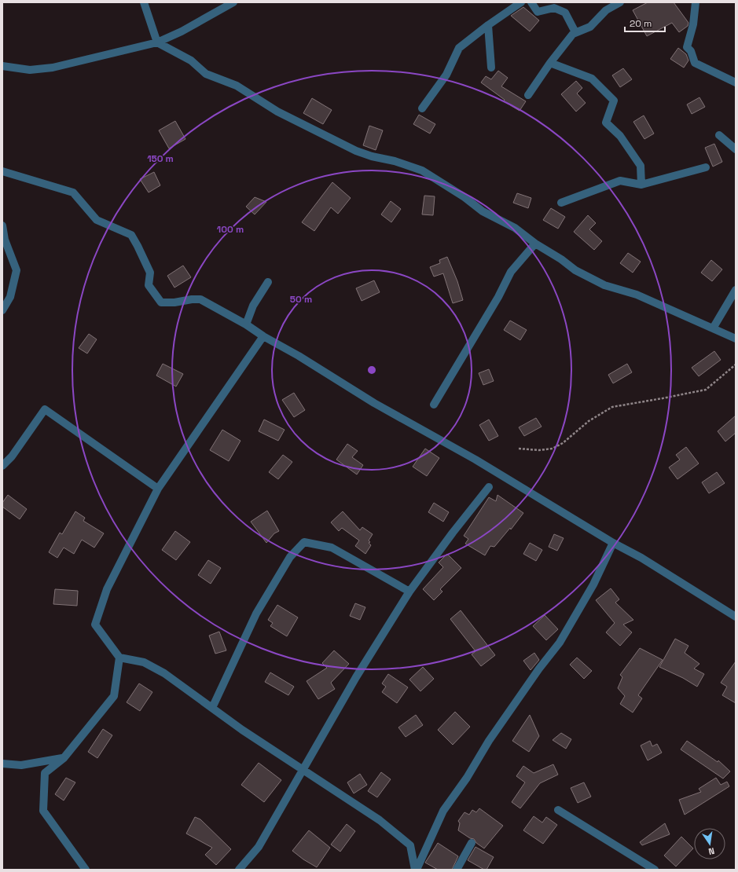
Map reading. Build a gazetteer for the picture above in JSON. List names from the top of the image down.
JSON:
{
  "scale_bar": "20 m",
  "north": "bottom",
  "rings": ["150 m", "100 m", "50 m"]
}
